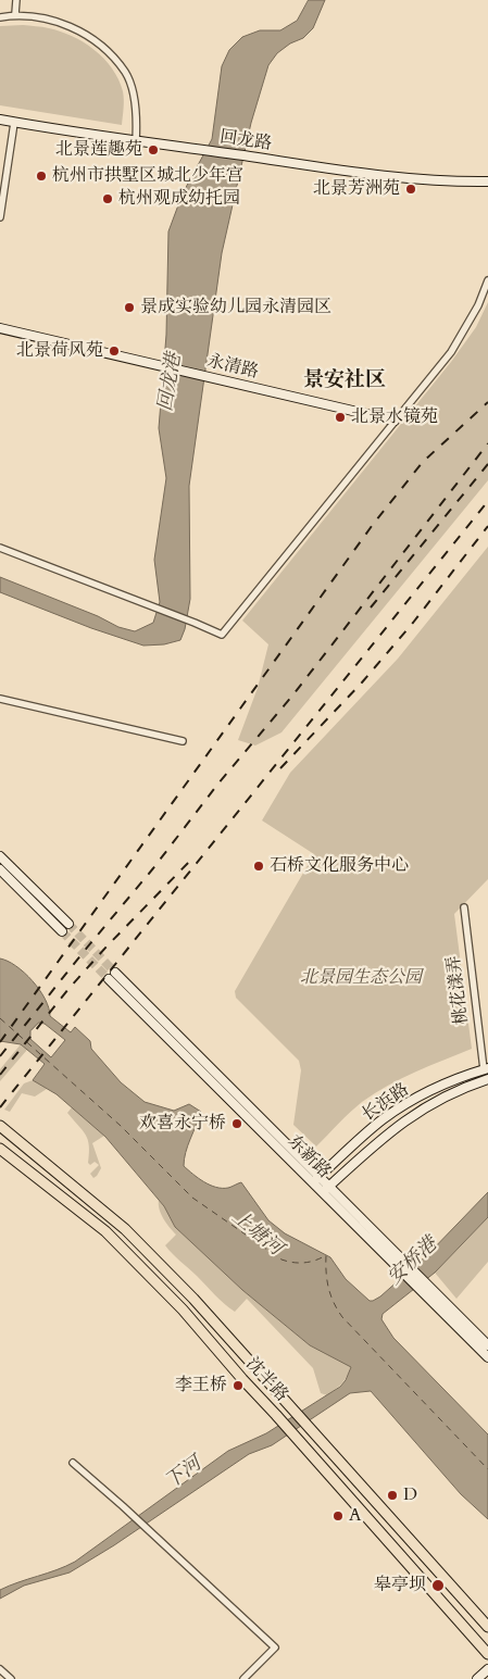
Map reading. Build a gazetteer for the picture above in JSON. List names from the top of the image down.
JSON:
{
  "streets": {
    "main road": [
      "回龙路",
      "永清路",
      "长浜路",
      "东新路",
      "沈半路"
    ],
    "street": ["桃花漾弄"]
  },
  "crossings": [
    ["桃花漾弄", "长浜路"],
    ["长浜路", "东新路"]
  ],
  "districts": ["景安社区"],
  "water": [
    "回龙港",
    "上塘河",
    "安桥港",
    "下河"
  ],
  "parks": ["北景园生态公园"],
  "places": [
    "北景莲趣苑",
    "杭州市拱墅区城北少年宫",
    "北景芳洲苑",
    "杭州观成幼托园",
    "景成实验幼儿园永清园区",
    "北景荷风苑",
    "北景水镜苑",
    "石桥文化服务中心",
    "欢喜永宁桥",
    "李王桥",
    "D",
    "A",
    "皋亭坝"
  ]
}
